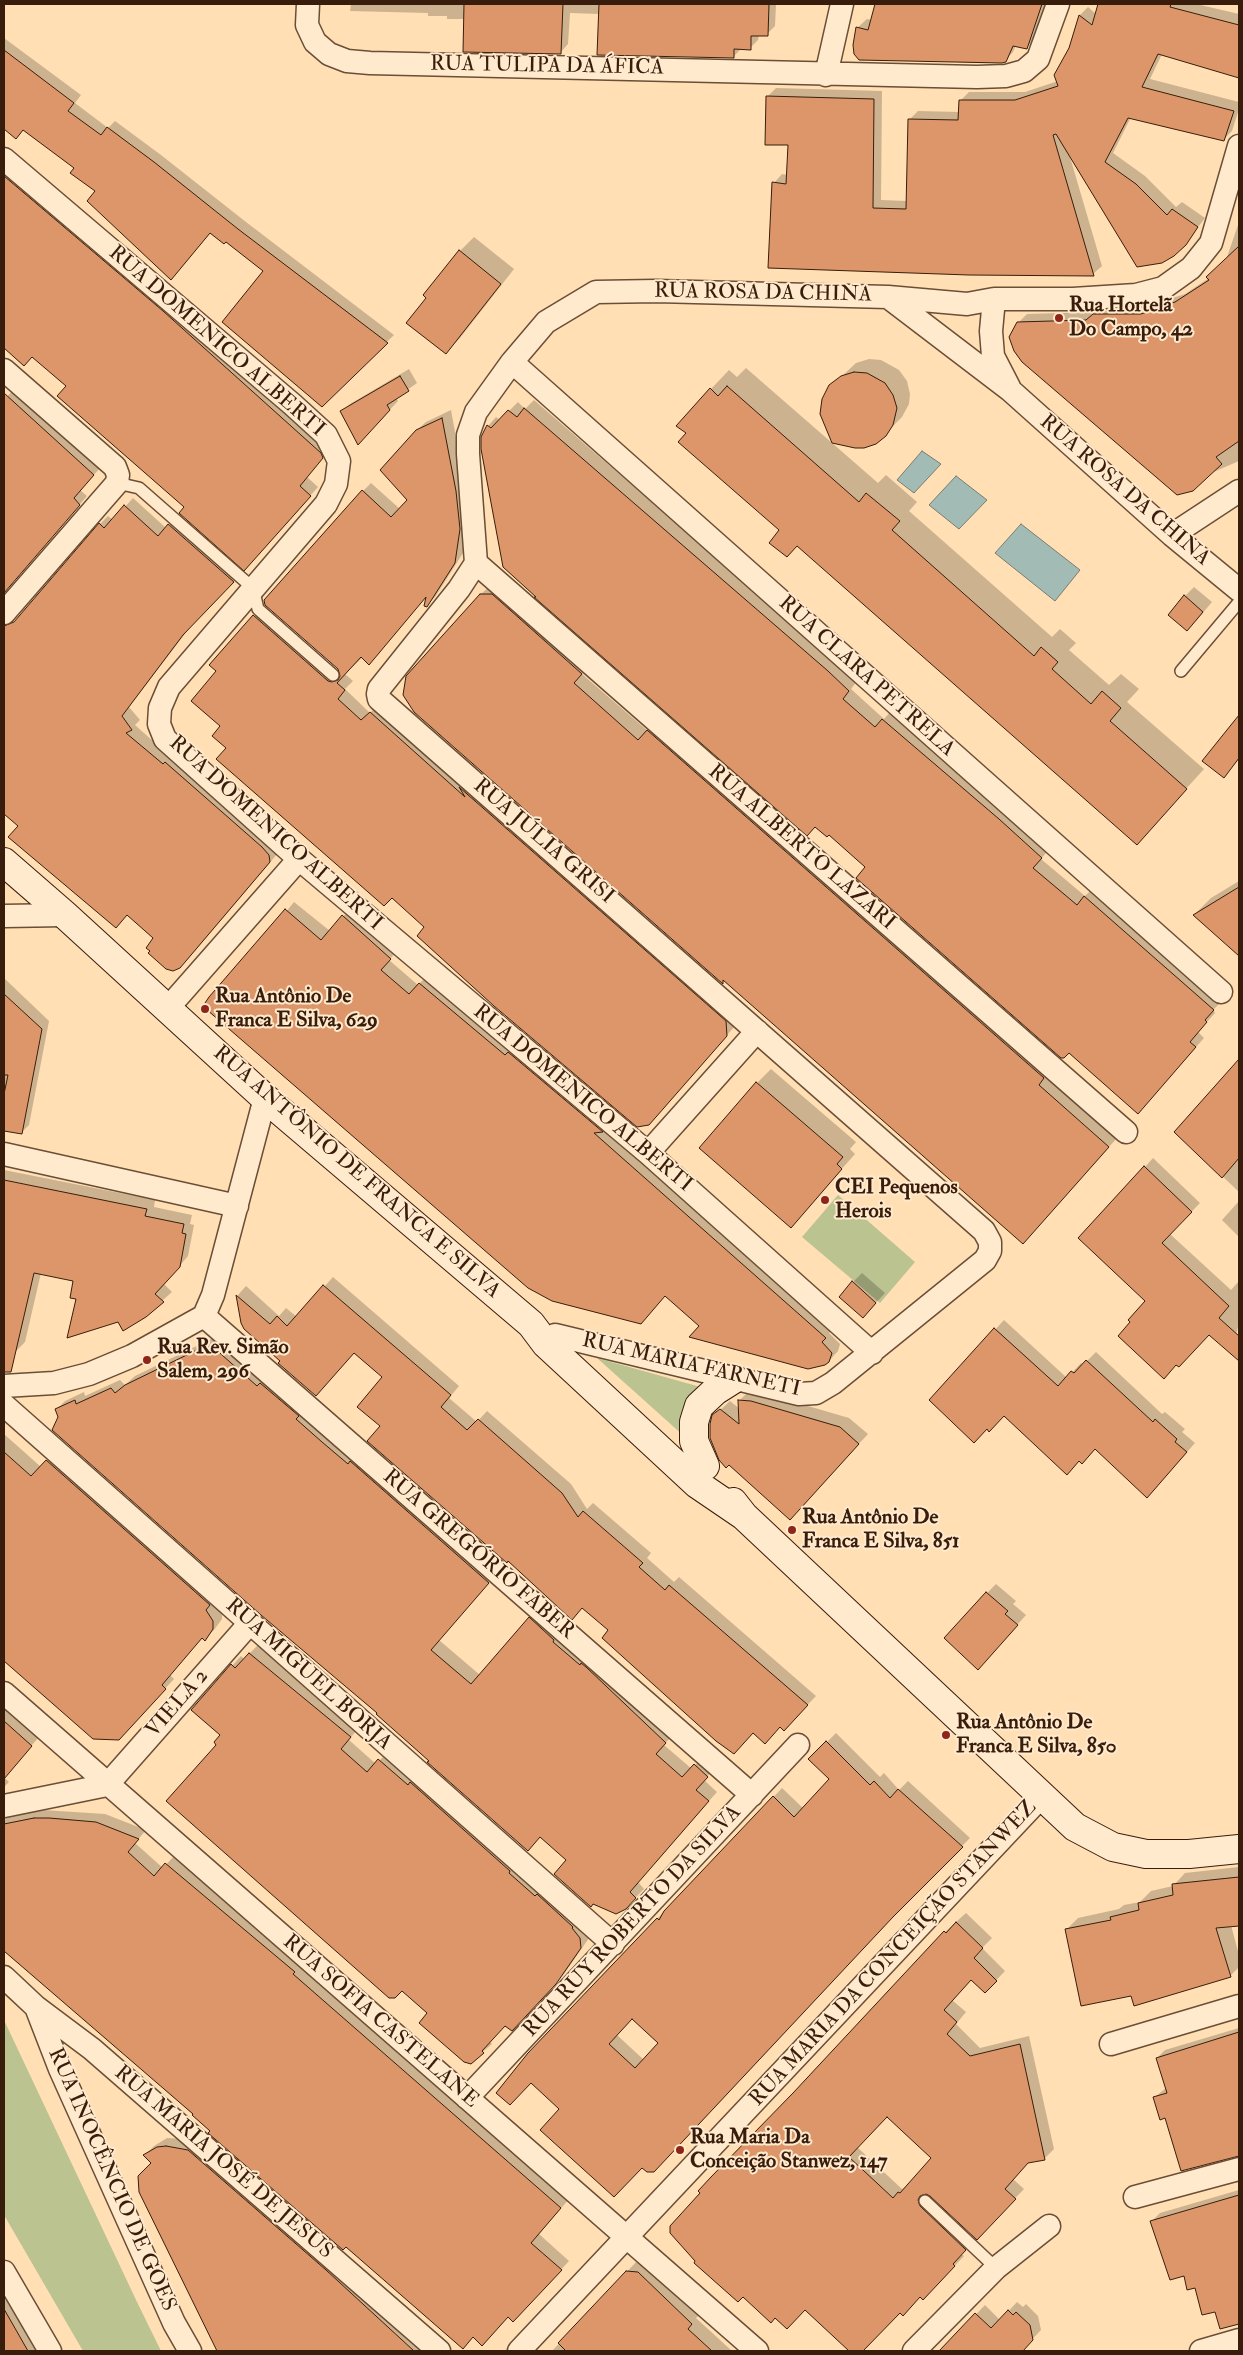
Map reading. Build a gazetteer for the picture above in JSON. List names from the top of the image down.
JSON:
{
  "streets": {
    "main road": ["RUA ANTÔNIO DE FRANCA E SILVA"],
    "street": [
      "RUA TULIPA DA ÁFICA",
      "RUA ROSA DA CHINA",
      "RUA DOMENICO ALBERTI",
      "RUA CLARA PETRELA",
      "RUA JÚLIA GRISI",
      "RUA ALBERTO LAZARI",
      "RUA MARIA FARNETI",
      "RUA GREGÓRIO FABER",
      "RUA MIGUEL BORJA",
      "VIELA 2",
      "RUA RUY ROBERTO DA SILVA",
      "RUA MARIA DA CONCEIÇÃO STANWEZ",
      "RUA SOFIA CASTELANE",
      "RUA MARIA JOSÉ DE JESUS",
      "RUA INOCÊNCIO DE GOES"
    ]
  },
  "crossings": [
    ["RUA ROSA DA CHINA", "RUA CLARA PETRELA"],
    ["RUA DOMENICO ALBERTI", "RUA MARIA FARNETI"],
    ["RUA JÚLIA GRISI", "RUA ALBERTO LAZARI"],
    ["RUA JÚLIA GRISI", "RUA MARIA FARNETI"],
    ["RUA ANTÔNIO DE FRANCA E SILVA", "RUA MARIA FARNETI"],
    ["RUA ANTÔNIO DE FRANCA E SILVA", "RUA MARIA DA CONCEIÇÃO STANWEZ"],
    ["RUA GREGÓRIO FABER", "RUA RUY ROBERTO DA SILVA"],
    ["RUA MIGUEL BORJA", "VIELA 2"],
    ["RUA MIGUEL BORJA", "RUA RUY ROBERTO DA SILVA"],
    ["VIELA 2", "RUA SOFIA CASTELANE"],
    ["RUA RUY ROBERTO DA SILVA", "RUA SOFIA CASTELANE"],
    ["RUA MARIA DA CONCEIÇÃO STANWEZ", "RUA SOFIA CASTELANE"],
    ["RUA MARIA JOSÉ DE JESUS", "RUA INOCÊNCIO DE GOES"]
  ],
  "places": [
    "Rua Hortelã Do Campo, 42",
    "Rua Antônio De Franca E Silva, 629",
    "CEI Pequenos Herois",
    "Rua Rev. Simão Salem, 296",
    "Rua Antônio De Franca E Silva, 851",
    "Rua Antônio De Franca E Silva, 850",
    "Rua Maria Da Conceição Stanwez, 147"
  ]
}
